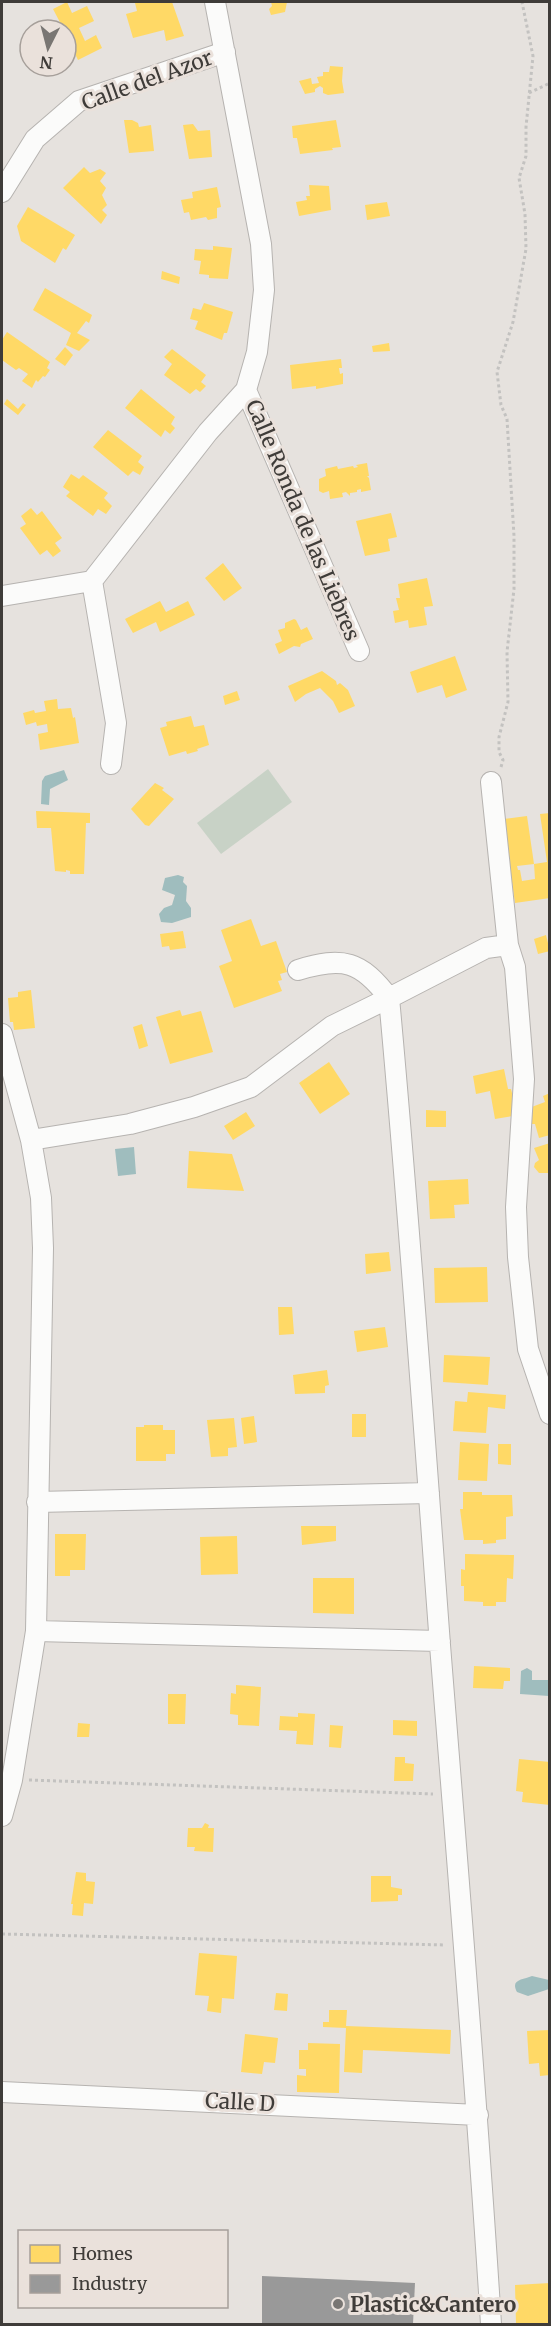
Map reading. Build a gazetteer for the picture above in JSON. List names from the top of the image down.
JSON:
{
  "streets": {
    "street": ["Calle del Azor", "Calle Ronda de las Liebres", "Calle D"]
  },
  "crossings": [
    ["Calle del Azor", "Calle Ronda de las Liebres"]
  ],
  "places": ["Plastic&Cantero"],
  "legend": ["Homes", "Industry"],
  "north": "bottom"
}
